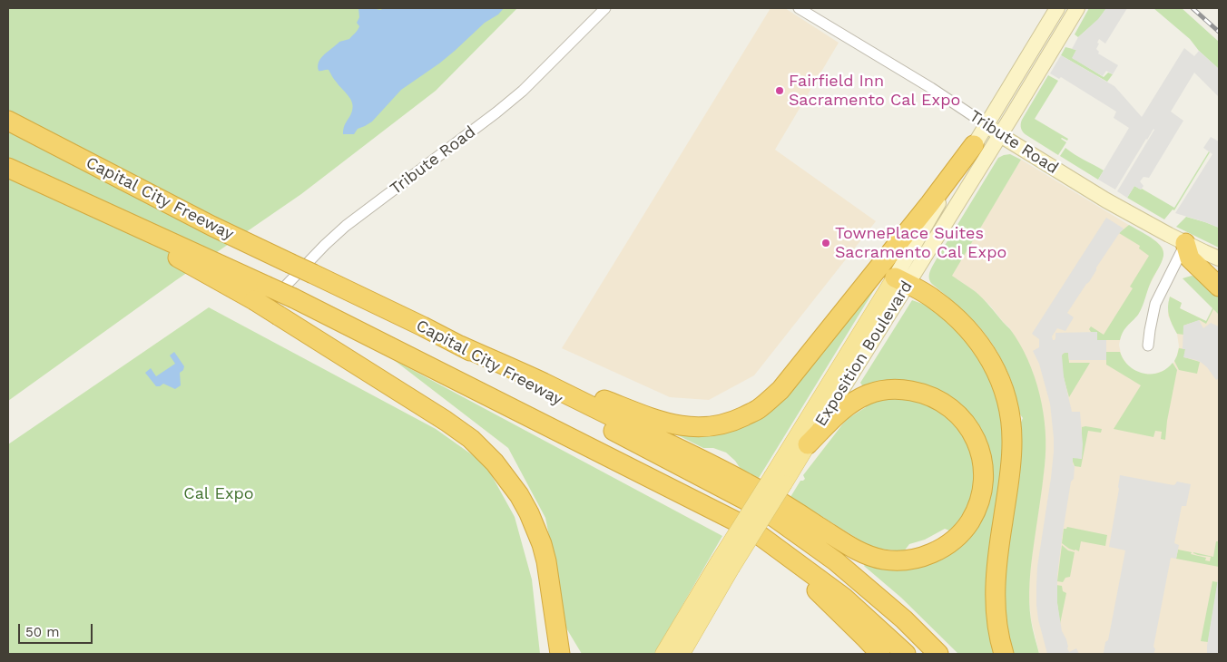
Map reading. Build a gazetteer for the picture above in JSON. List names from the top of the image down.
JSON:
{
  "streets": {
    "highway": ["Capital City Freeway"],
    "main road": ["Tribute Road", "Exposition Boulevard"]
  },
  "crossings": [
    ["Tribute Road", "Exposition Boulevard"]
  ],
  "parks": ["Cal Expo"],
  "places": ["Fairfield Inn Sacramento Cal Expo", "TownePlace Suites Sacramento Cal Expo"],
  "scale_bar": "50 m"
}
